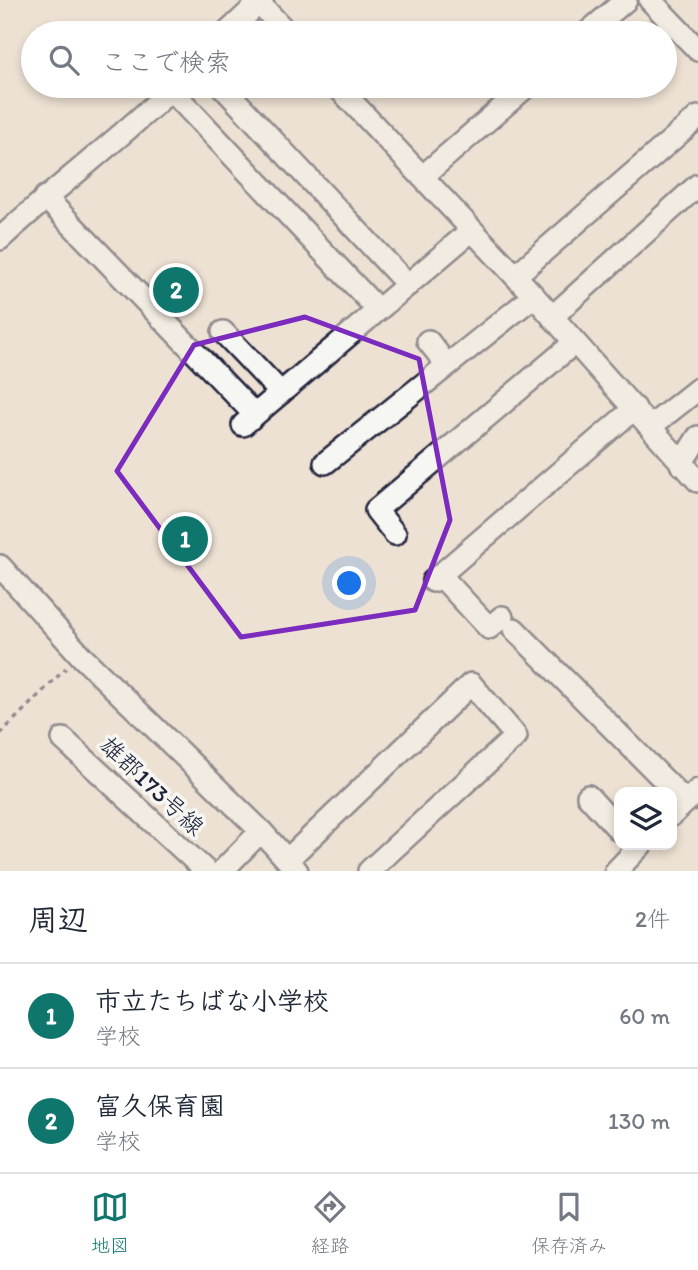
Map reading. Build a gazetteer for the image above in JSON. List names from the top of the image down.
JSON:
{
  "streets": {
    "street": ["雄郡173号線"]
  },
  "page": {
    "search": "ここで検索",
    "pins": ["2", "1"],
    "heading": ["周辺", "2件"],
    "list": [
      {
        "mark": "1",
        "name": "市立たちばな小学校",
        "note": "学校",
        "value": "60 m"
      },
      {
        "mark": "2",
        "name": "富久保育園",
        "note": "学校",
        "value": "130 m"
      }
    ],
    "nav": ["地図", "経路", "保存済み"]
  }
}
